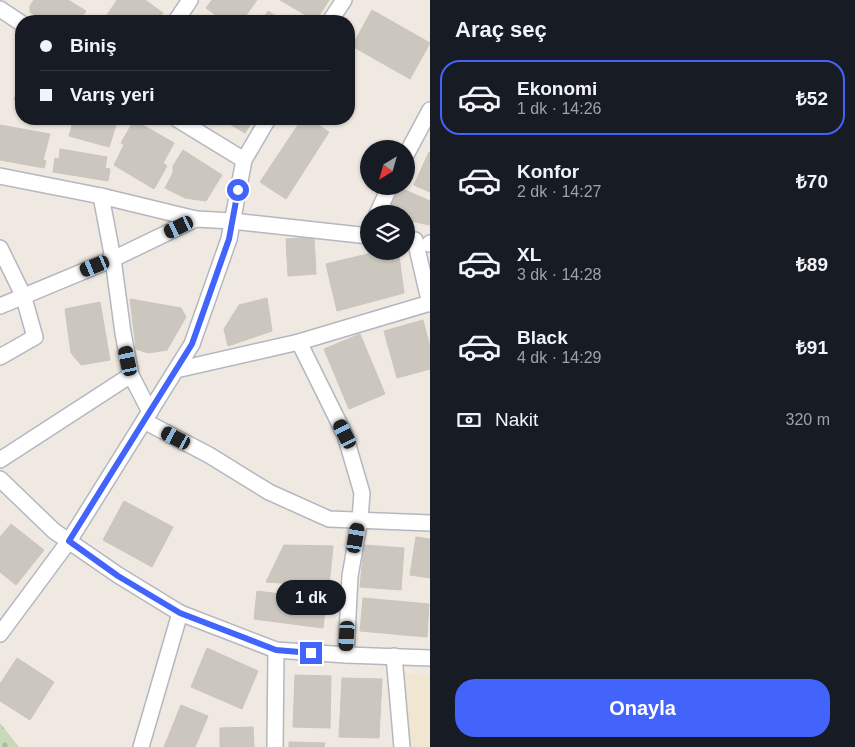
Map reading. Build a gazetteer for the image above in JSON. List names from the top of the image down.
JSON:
{
  "north": "bottom left",
  "page": {
    "heading": "Araç seç",
    "banner": ["Biniş", "Varış yeri"],
    "list": [
      {
        "name": "Ekonomi",
        "note": "1 dk · 14:26",
        "value": "₺52"
      },
      {
        "name": "Konfor",
        "note": "2 dk · 14:27",
        "value": "₺70"
      },
      {
        "name": "XL",
        "note": "3 dk · 14:28",
        "value": "₺89"
      },
      {
        "name": "Black",
        "note": "4 dk · 14:29",
        "value": "₺91"
      }
    ],
    "pay": ["Nakit", "320 m"],
    "bubble": "1 dk",
    "buttons": "Onayla"
  }
}
